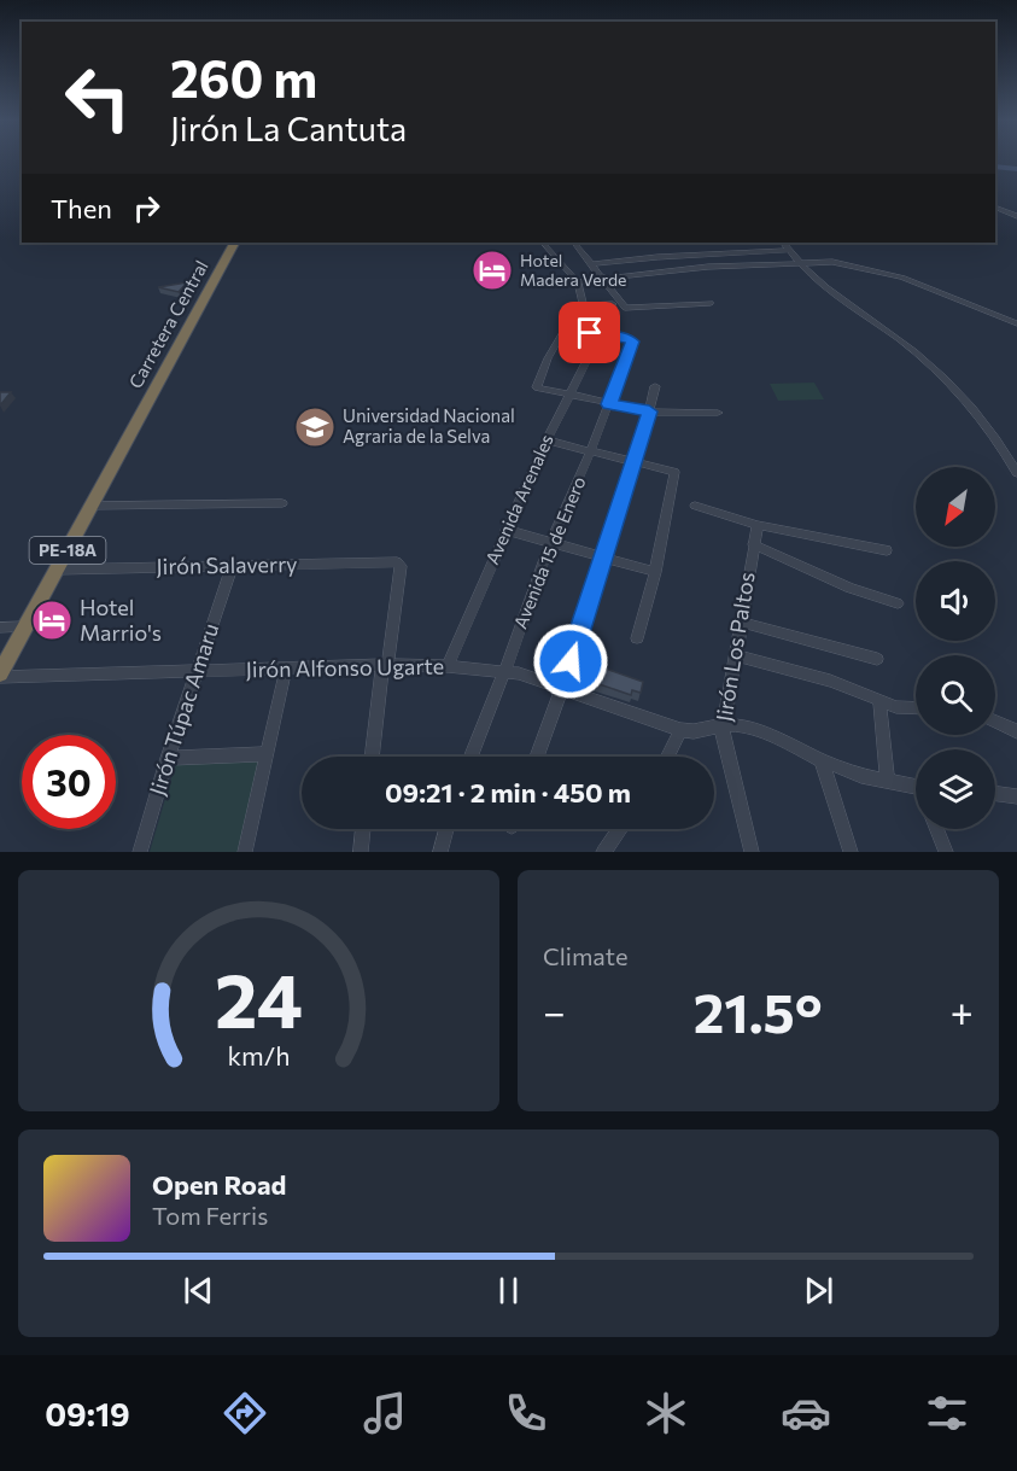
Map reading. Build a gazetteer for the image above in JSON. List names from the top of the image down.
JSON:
{
  "streets": {
    "highway": ["Carretera Central", "PE-18A"],
    "street": [
      "Avenida Arenales",
      "Avenida 15 de Enero",
      "Jirón Salaverry",
      "Jirón Los Paltos",
      "Jirón Alfonso Ugarte",
      "Jirón Túpac Amaru"
    ]
  },
  "crossings": [
    ["Carretera Central", "PE-18A"],
    ["Avenida Arenales", "Avenida 15 de Enero"],
    ["Avenida Arenales", "Jirón Alfonso Ugarte"],
    ["PE-18A", "Jirón Salaverry"],
    ["PE-18A", "Jirón Alfonso Ugarte"],
    ["Avenida 15 de Enero", "Jirón Alfonso Ugarte"],
    ["Jirón Salaverry", "Jirón Alfonso Ugarte"],
    ["Jirón Salaverry", "Jirón Túpac Amaru"],
    ["Jirón Los Paltos", "Jirón Alfonso Ugarte"],
    ["Jirón Alfonso Ugarte", "Jirón Túpac Amaru"]
  ],
  "places": {
    "hotel": ["Hotel Madera Verde", "Hotel Marrio's"],
    "school or university": ["Universidad Nacional Agraria de la Selva"]
  },
  "north": "bottom left",
  "page": {
    "turn": ["260 m", "Jirón La Cantuta"],
    "then": "Then",
    "limit": "30",
    "trip": "09:21 · 2 min · 450 m",
    "tile": "Climate",
    "heat": ["−", "21.5°", "+"],
    "song": ["Open Road", "Tom Ferris"],
    "tabs": "09:19",
    "gauge": ["24", "km/h"]
  }
}
